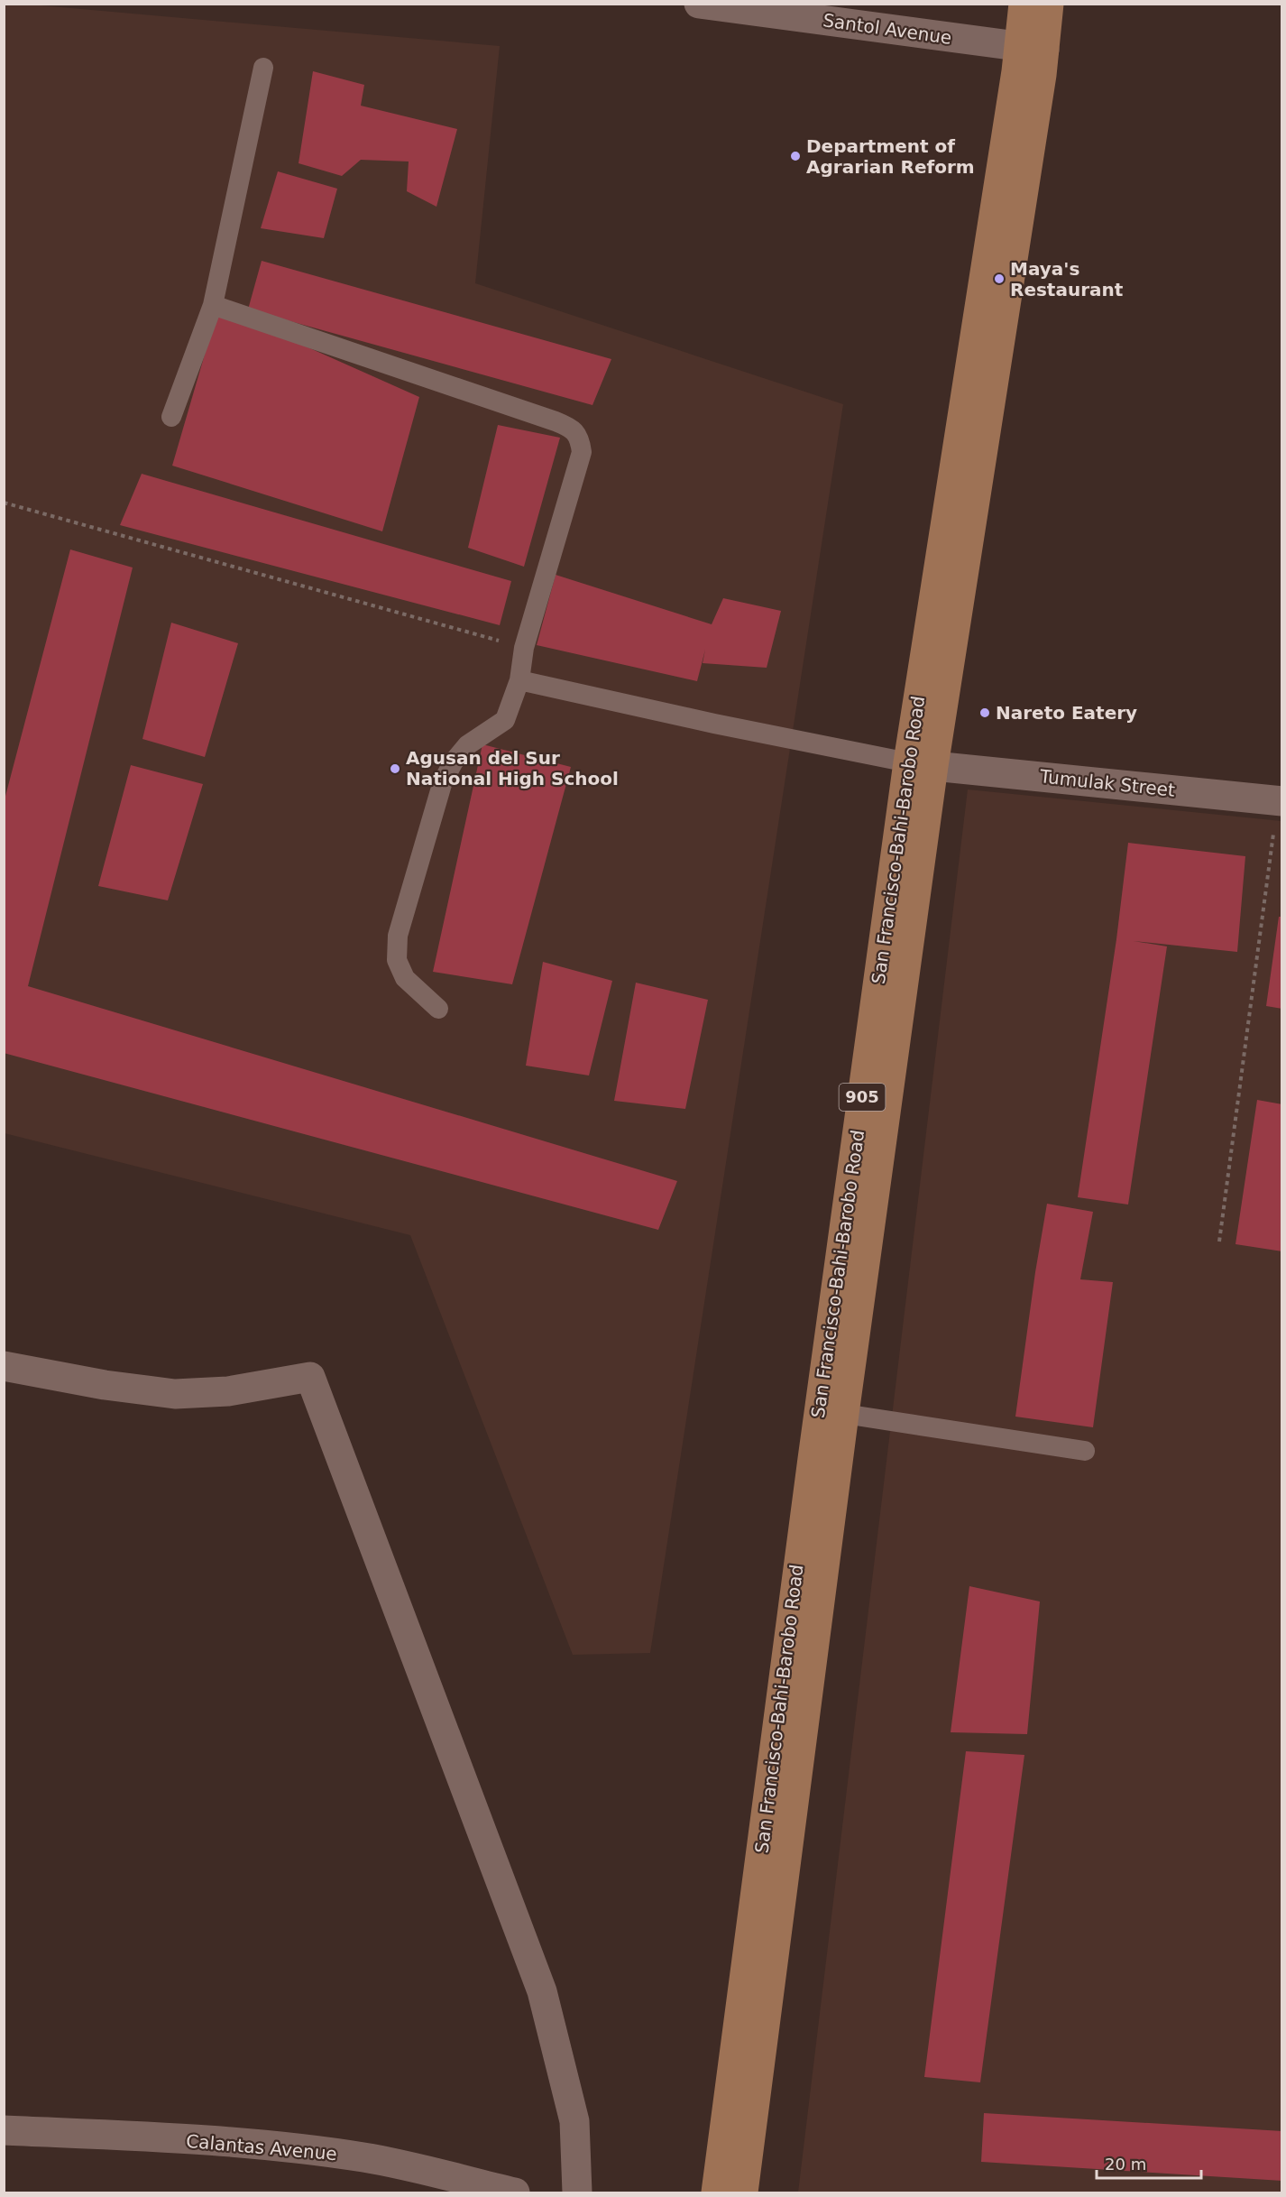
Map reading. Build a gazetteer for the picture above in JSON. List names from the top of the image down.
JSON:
{
  "streets": {
    "main road": ["San Francisco-Bahi-Barobo Road", "905"],
    "street": ["Santol Avenue", "Tumulak Street", "Calantas Avenue"]
  },
  "crossings": [
    ["Santol Avenue", "San Francisco-Bahi-Barobo Road"],
    ["Tumulak Street", "San Francisco-Bahi-Barobo Road"]
  ],
  "places": [
    "Department of Agrarian Reform",
    "Maya's Restaurant",
    "Nareto Eatery",
    "Agusan del Sur National High School"
  ],
  "scale_bar": "20 m"
}
